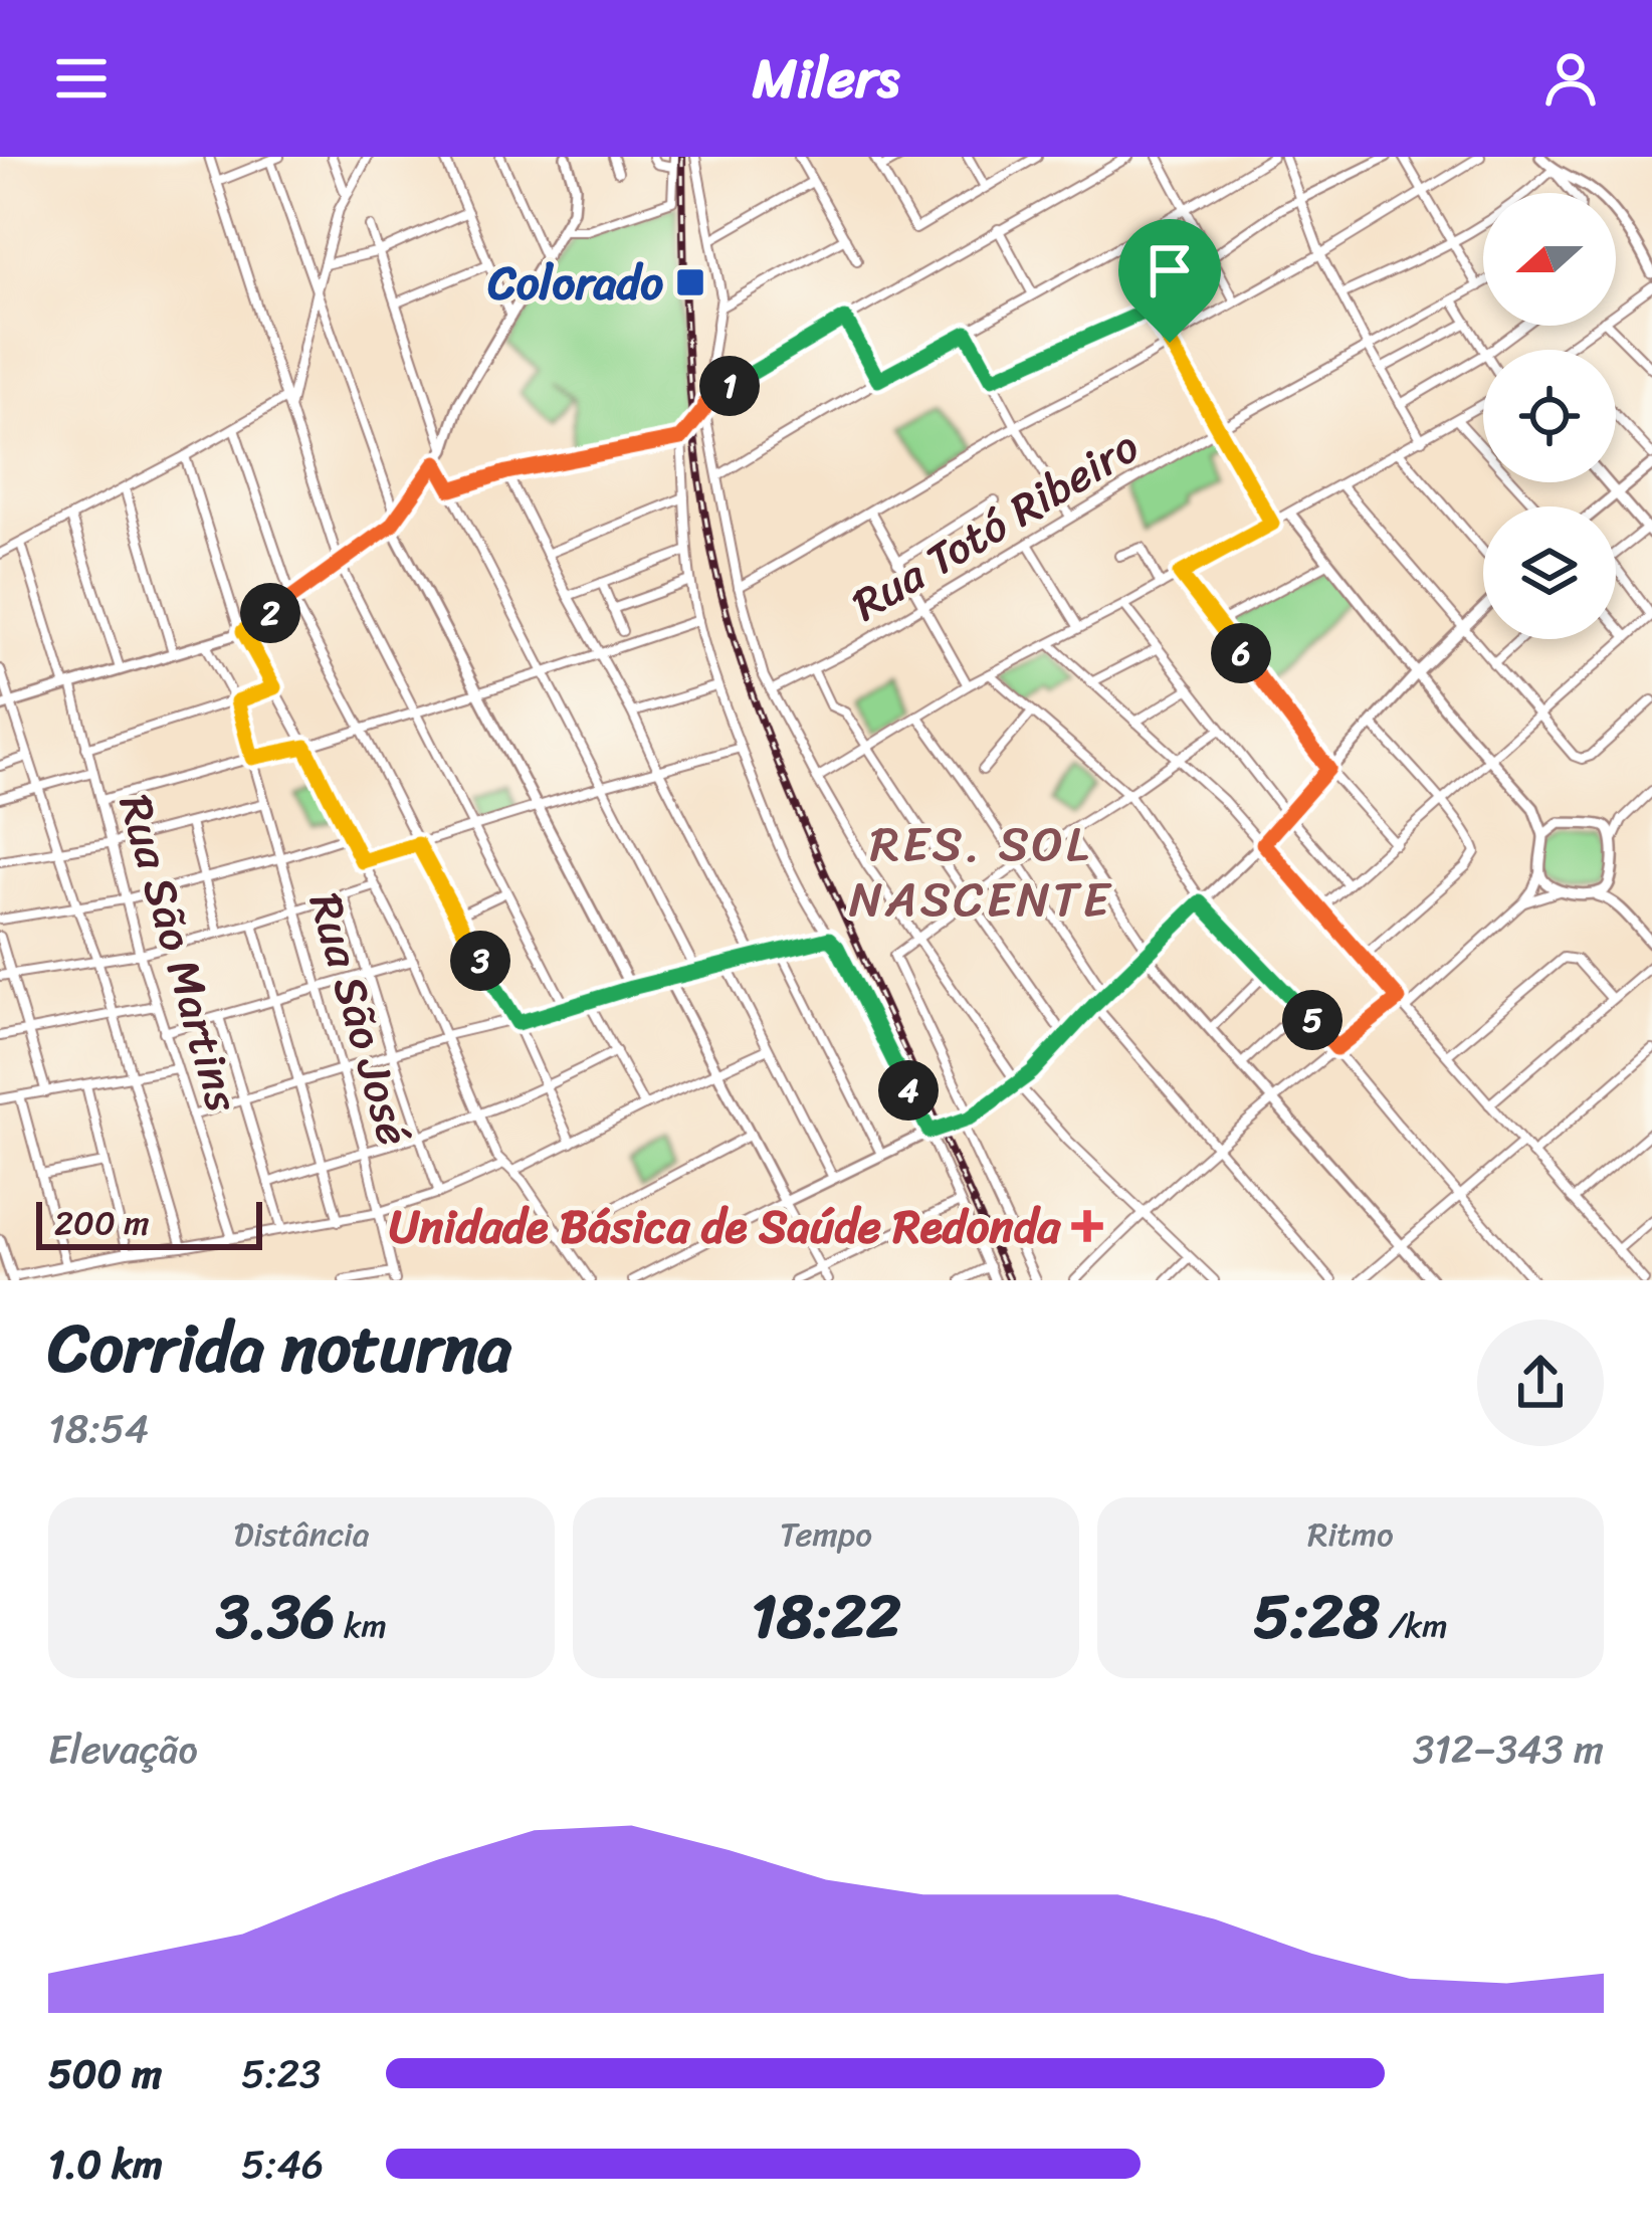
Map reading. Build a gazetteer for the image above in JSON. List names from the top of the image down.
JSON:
{
  "streets": {
    "street": ["Rua Totó Ribeiro", "Rua São Martins", "Rua São José"]
  },
  "districts": ["RES. SOL NASCENTE"],
  "places": {
    "transit": ["Colorado"],
    "health": ["Unidade Básica de Saúde Redonda"]
  },
  "scale_bar": "200 m",
  "north": "left",
  "page": {
    "header": "Milers",
    "pins": [
      "1",
      "2",
      "6",
      "3",
      "5",
      "4"
    ],
    "scale": "200 m",
    "heading": ["Corrida noturna", "18:54"],
    "stats": [
      ["Distância", "3.36 km"],
      ["Tempo", "18:22"],
      ["Ritmo", "5:28 /km"]
    ],
    "chart": ["Elevação", "312–343 m"],
    "list": [
      {
        "name": "500 m",
        "note": "5:23"
      },
      {
        "name": "1.0 km",
        "note": "5:46"
      }
    ]
  }
}
